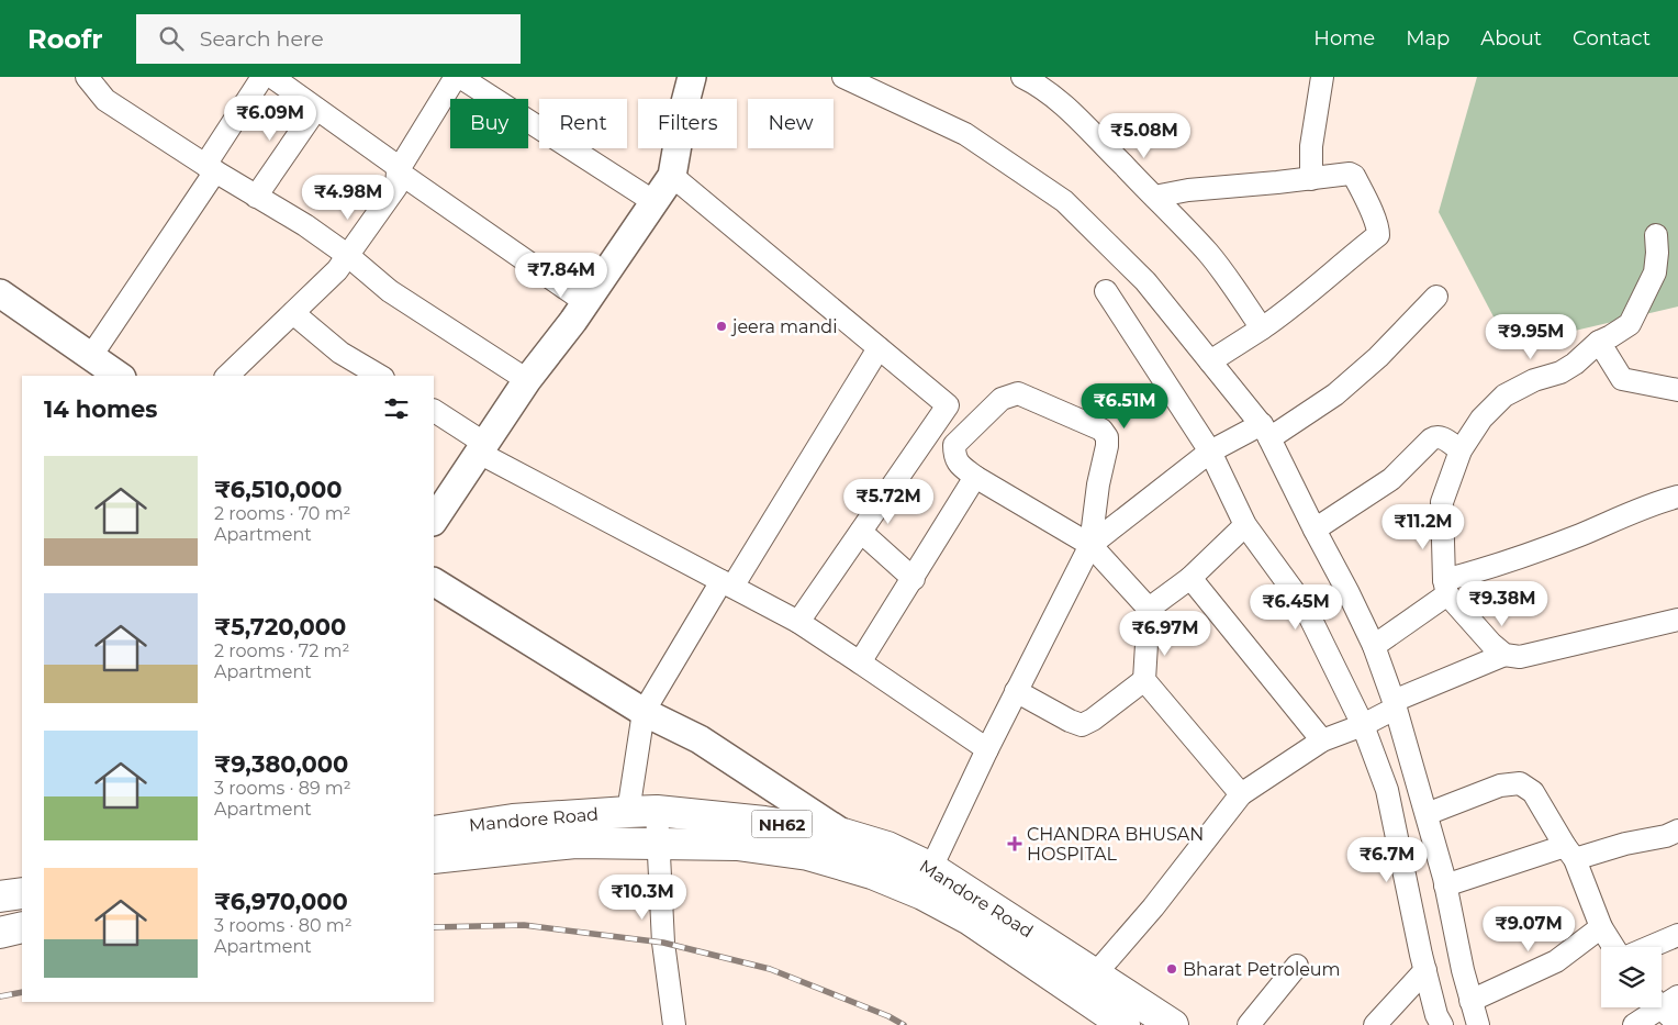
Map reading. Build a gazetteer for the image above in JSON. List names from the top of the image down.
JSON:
{
  "streets": {
    "highway": ["Mandore Road", "NH62"]
  },
  "places": {
    "other": ["jeera mandi", "Bharat Petroleum"],
    "health": ["CHANDRA BHUSAN HOSPITAL"]
  },
  "page": {
    "header": "Roofr",
    "search": "Search here",
    "nav": [
      "Home",
      "Map",
      "About",
      "Contact"
    ],
    "price": [
      "₹6.09M",
      "₹5.08M",
      "₹4.98M",
      "₹7.84M",
      "₹9.95M",
      "₹6.51M",
      "₹5.72M",
      "₹11.2M",
      "₹9.38M",
      "₹6.45M",
      "₹6.97M",
      "₹6.7M",
      "₹10.3M",
      "₹9.07M"
    ],
    "chip": [
      "Buy",
      "Rent",
      "Filters",
      "New"
    ],
    "heading": "14 homes",
    "list": [
      {
        "name": "₹6,510,000",
        "note": "2 rooms · 70 m² · Apartment"
      },
      {
        "name": "₹5,720,000",
        "note": "2 rooms · 72 m² · Apartment"
      },
      {
        "name": "₹9,380,000",
        "note": "3 rooms · 89 m² · Apartment"
      },
      {
        "name": "₹6,970,000",
        "note": "3 rooms · 80 m² · Apartment"
      }
    ]
  }
}
